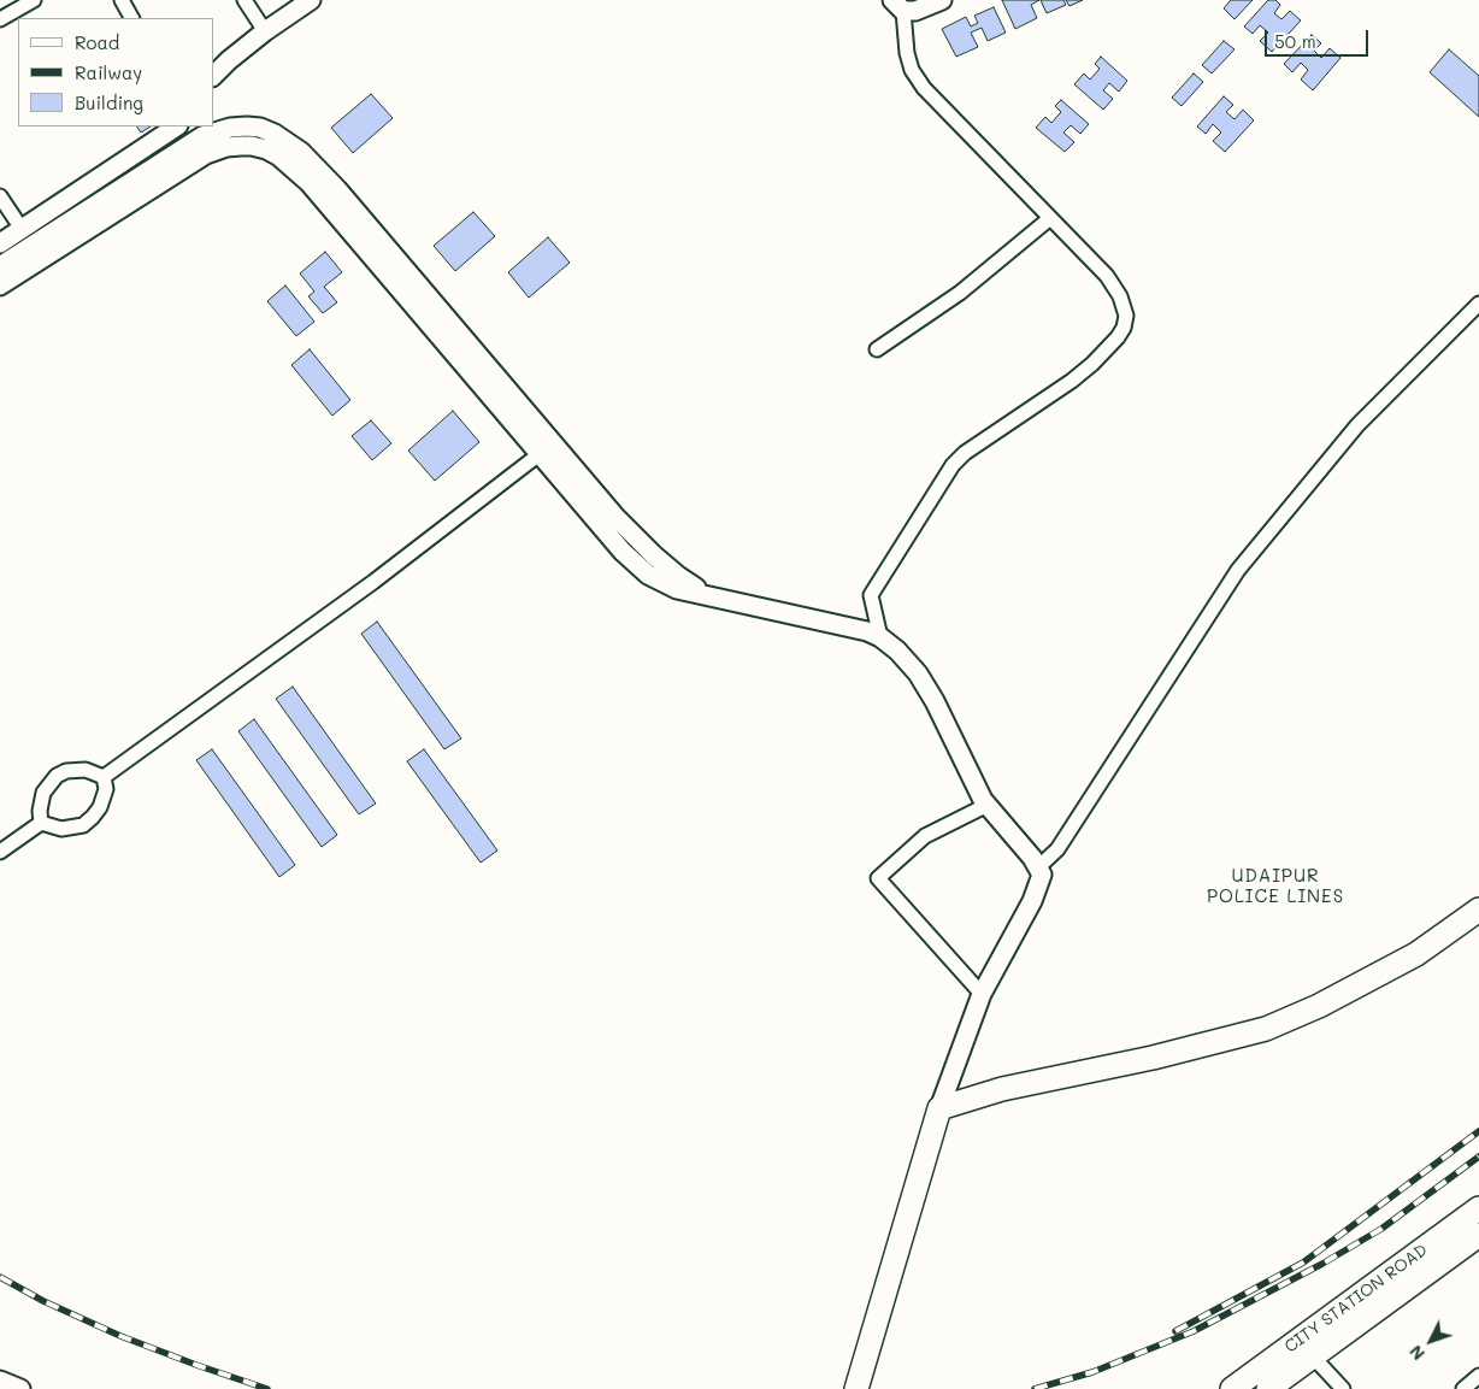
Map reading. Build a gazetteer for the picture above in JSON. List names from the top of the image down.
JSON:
{
  "streets": {
    "main road": ["CITY STATION ROAD"]
  },
  "districts": ["UDAIPUR POLICE LINES"],
  "legend": ["Road", "Railway", "Building"],
  "scale_bar": "50 m",
  "north": "bottom left"
}
